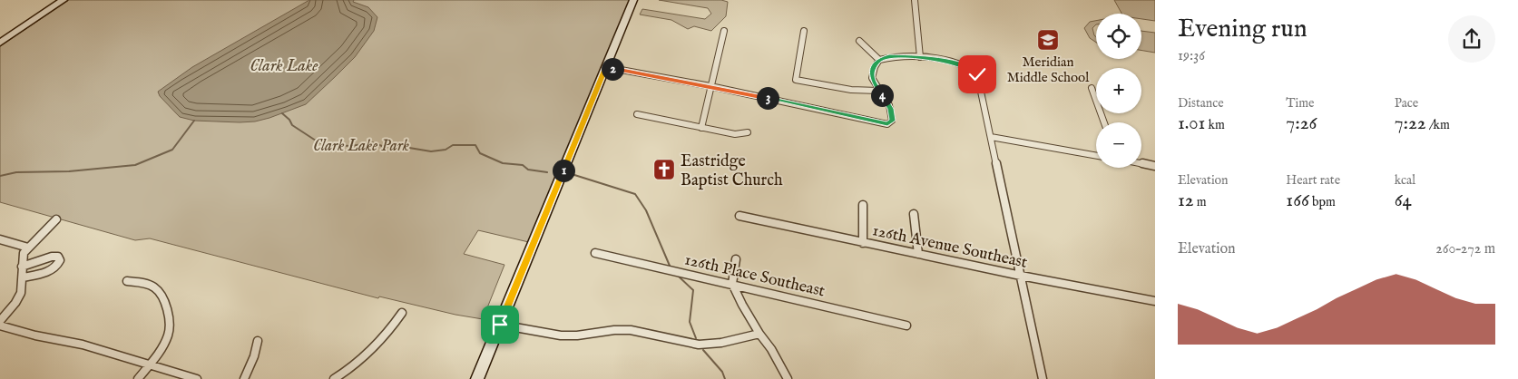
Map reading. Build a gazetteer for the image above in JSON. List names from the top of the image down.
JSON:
{
  "streets": {
    "street": ["126th Avenue Southeast", "126th Place Southeast"]
  },
  "water": ["Clark Lake"],
  "parks": ["Clark Lake Park"],
  "places": {
    "school or university": ["Meridian Middle School"],
    "church": ["Eastridge Baptist Church"]
  },
  "page": {
    "heading": ["Evening run", "19:36"],
    "map_buttons": ["+", "−"],
    "pins": [
      "2",
      "4",
      "3",
      "1"
    ],
    "stats": [
      ["Distance", "1.01 km"],
      ["Time", "7:26"],
      ["Pace", "7:22 /km"],
      ["Elevation", "12 m"],
      ["Heart rate", "166 bpm"],
      ["kcal", "64"]
    ],
    "chart": ["Elevation", "260–272 m"]
  }
}
